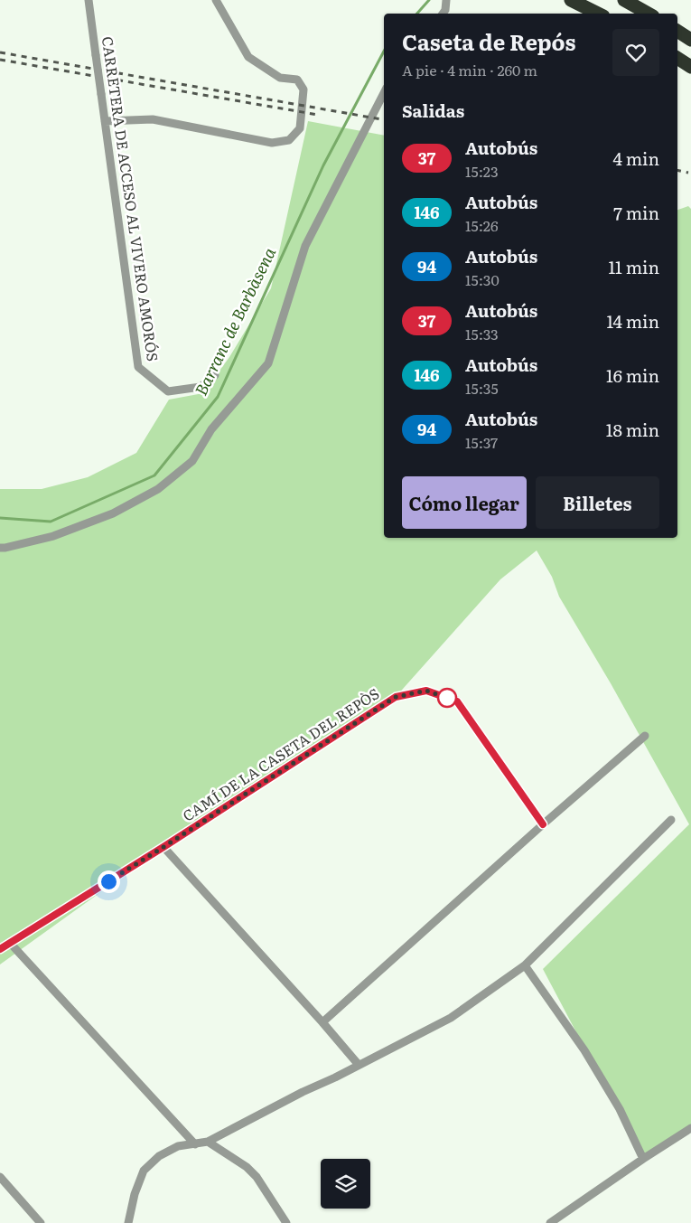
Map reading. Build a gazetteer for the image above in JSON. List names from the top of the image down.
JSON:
{
  "streets": {
    "street": ["CARRETERA DE ACCESO AL VIVERO AMORÓS", "CAMÍ DE LA CASETA DEL REPÒS"]
  },
  "water": ["Barranc de Barbàsena"],
  "lines": ["bus line 37"],
  "page": {
    "heading": [
      ["Caseta de Repós", "A pie · 4 min · 260 m"],
      "Salidas"
    ],
    "list": [
      {
        "mark": "37",
        "name": "Autobús",
        "note": "15:23",
        "value": "4 min"
      },
      {
        "mark": "146",
        "name": "Autobús",
        "note": "15:26",
        "value": "7 min"
      },
      {
        "mark": "94",
        "name": "Autobús",
        "note": "15:30",
        "value": "11 min"
      },
      {
        "mark": "37",
        "name": "Autobús",
        "note": "15:33",
        "value": "14 min"
      },
      {
        "mark": "146",
        "name": "Autobús",
        "note": "15:35",
        "value": "16 min"
      },
      {
        "mark": "94",
        "name": "Autobús",
        "note": "15:37",
        "value": "18 min"
      }
    ],
    "buttons": ["Cómo llegar", "Billetes"]
  }
}
